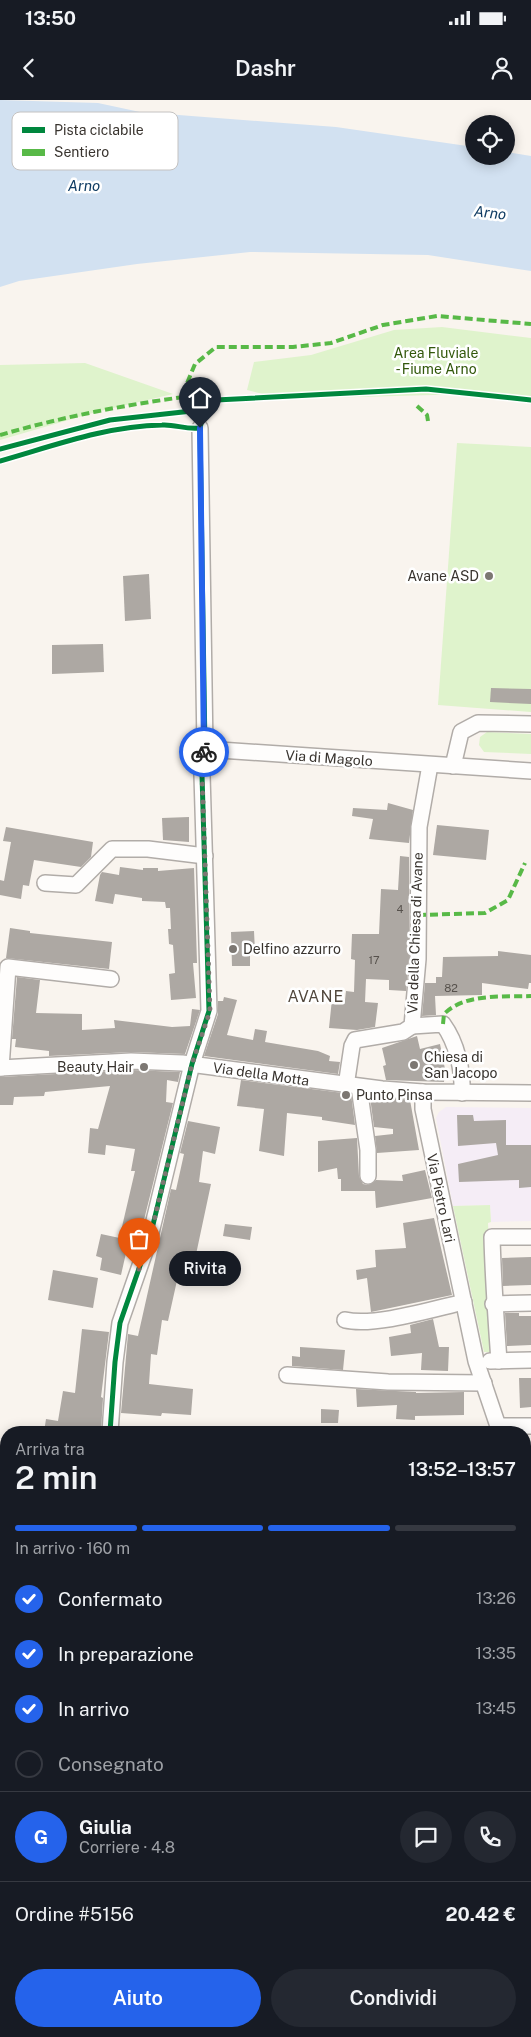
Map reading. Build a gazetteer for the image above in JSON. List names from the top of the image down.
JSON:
{
  "streets": {
    "street": [
      "Via di Magolo",
      "Via della Chiesa di Avane",
      "Via della Motta",
      "Via Pietro Lari"
    ]
  },
  "crossings": [
    ["Via di Magolo", "Via della Chiesa di Avane"],
    ["Via della Chiesa di Avane", "Via della Motta"],
    ["Via della Motta", "Via Pietro Lari"]
  ],
  "districts": ["AVANE"],
  "water": ["Arno"],
  "parks": ["Area Fluviale - Fiume Arno"],
  "places": [
    "Avane ASD",
    "Delfino azzurro",
    "Chiesa di San Jacopo",
    "Beauty Hair",
    "Punto Pinsa",
    "Rivita"
  ],
  "house_numbers": ["4", "17", "82"],
  "legend": ["Pista ciclabile", "Sentiero"],
  "page": {
    "status": "13:50",
    "header": "Dashr",
    "bubble": "Rivita",
    "heading": ["2 min", "Arriva tra", "13:52–13:57"],
    "panel": [
      "Giulia",
      "Corriere · 4.8",
      "Ordine #5156",
      "20.42 €"
    ],
    "bar": "In arrivo · 160 m",
    "list": [
      ["Confermato", "13:26"],
      ["In preparazione", "13:35"],
      ["In arrivo", "13:45"],
      "Consegnato"
    ],
    "round": "G",
    "buttons": ["Aiuto", "Condividi"]
  }
}
